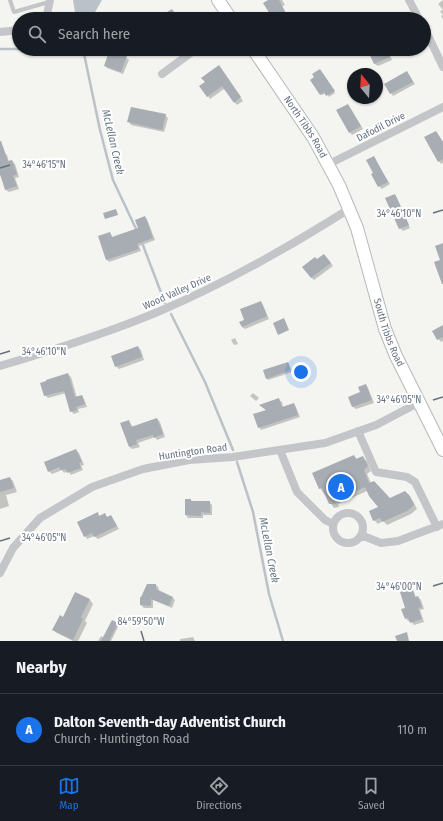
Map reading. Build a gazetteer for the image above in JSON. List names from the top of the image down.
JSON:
{
  "streets": {
    "street": [
      "North Tibbs Road",
      "Dafodil Drive",
      "Wood Valley Drive",
      "South Tibbs Road",
      "Huntington Road"
    ]
  },
  "crossings": [
    ["North Tibbs Road", "Dafodil Drive"],
    ["North Tibbs Road", "Wood Valley Drive"],
    ["North Tibbs Road", "South Tibbs Road"],
    ["Wood Valley Drive", "South Tibbs Road"],
    ["South Tibbs Road", "Huntington Road"]
  ],
  "water": ["McLellan Creek"],
  "north": "top",
  "page": {
    "search": "Search here",
    "pins": "A",
    "heading": "Nearby",
    "list": [
      {
        "mark": "A",
        "name": "Dalton Seventh-day Adventist Church",
        "note": "Church · Huntington Road",
        "value": "110 m"
      }
    ],
    "nav": ["Map", "Directions", "Saved"]
  },
  "coordinates": [
    "34°46'15\"N",
    "34°46'10\"N",
    "34°46'05\"N",
    "34°46'00\"N",
    "84°59'50\"W"
  ]
}
